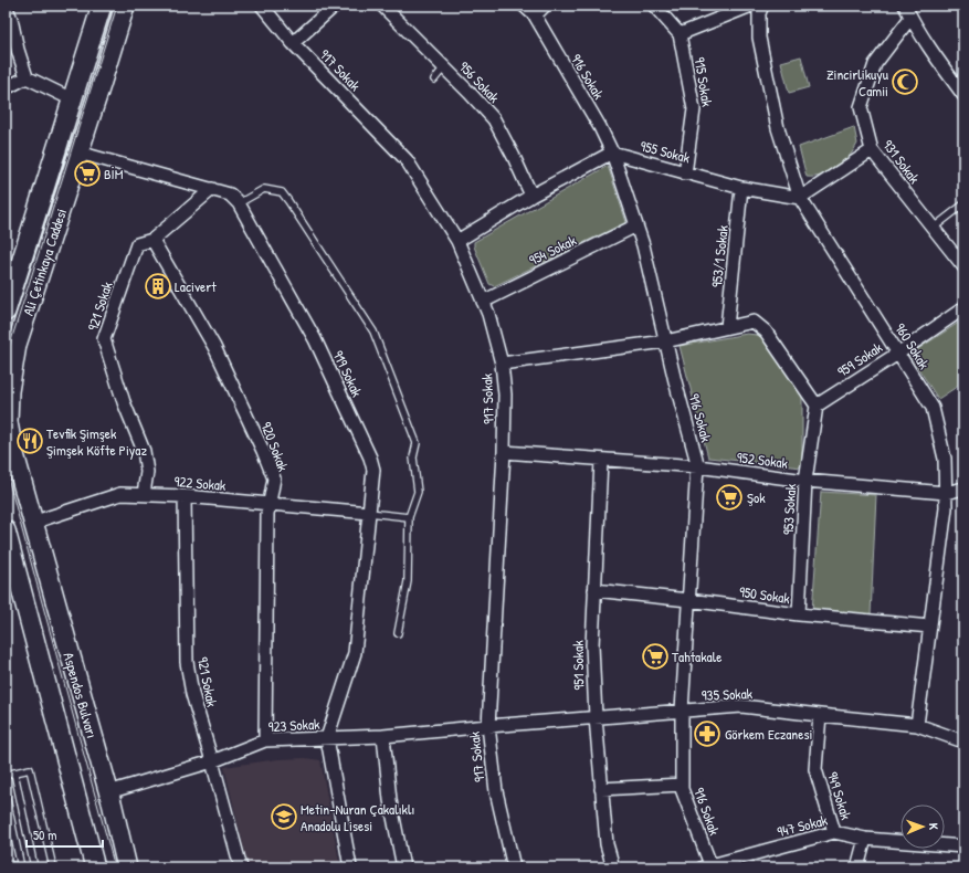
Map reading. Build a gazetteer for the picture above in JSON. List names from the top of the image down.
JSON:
{
  "streets": {
    "main road": ["Ali Çetinkaya Caddesi", "Aspendos Bulvarı"],
    "street": [
      "917 Sokak",
      "916 Sokak",
      "956 Sokak",
      "915 Sokak",
      "955 Sokak",
      "931 Sokak",
      "954 Sokak",
      "953/1 Sokak",
      "921 Sokak",
      "960 Sokak",
      "959 Sokak",
      "919 Sokak",
      "920 Sokak",
      "952 Sokak",
      "922 Sokak",
      "953 Sokak",
      "950 Sokak",
      "951 Sokak",
      "935 Sokak",
      "923 Sokak",
      "949 Sokak",
      "947 Sokak"
    ]
  },
  "crossings": [
    ["917 Sokak", "954 Sokak"],
    ["917 Sokak", "952 Sokak"],
    ["917 Sokak", "935 Sokak"],
    ["917 Sokak", "923 Sokak"],
    ["916 Sokak", "955 Sokak"],
    ["916 Sokak", "954 Sokak"],
    ["916 Sokak", "952 Sokak"],
    ["916 Sokak", "950 Sokak"],
    ["916 Sokak", "935 Sokak"],
    ["916 Sokak", "947 Sokak"],
    ["915 Sokak", "955 Sokak"],
    ["955 Sokak", "953/1 Sokak"],
    ["955 Sokak", "960 Sokak"],
    ["Ali Çetinkaya Caddesi", "919 Sokak"],
    ["Ali Çetinkaya Caddesi", "922 Sokak"],
    ["Ali Çetinkaya Caddesi", "Aspendos Bulvarı"],
    ["921 Sokak", "919 Sokak"],
    ["921 Sokak", "920 Sokak"],
    ["921 Sokak", "922 Sokak"],
    ["921 Sokak", "923 Sokak"],
    ["960 Sokak", "959 Sokak"],
    ["960 Sokak", "952 Sokak"],
    ["960 Sokak", "950 Sokak"],
    ["960 Sokak", "935 Sokak"],
    ["959 Sokak", "953 Sokak"],
    ["919 Sokak", "922 Sokak"],
    ["919 Sokak", "923 Sokak"],
    ["920 Sokak", "922 Sokak"],
    ["920 Sokak", "923 Sokak"],
    ["952 Sokak", "953 Sokak"],
    ["952 Sokak", "951 Sokak"],
    ["922 Sokak", "Aspendos Bulvarı"],
    ["953 Sokak", "950 Sokak"],
    ["950 Sokak", "951 Sokak"],
    ["951 Sokak", "935 Sokak"],
    ["935 Sokak", "923 Sokak"],
    ["935 Sokak", "949 Sokak"],
    ["Aspendos Bulvarı", "923 Sokak"],
    ["949 Sokak", "947 Sokak"]
  ],
  "places": {
    "mosque": ["Zincirlikuyu Camii"],
    "supermarket": ["BİM", "Şok", "Tahtakale"],
    "building": ["Lacivert"],
    "restaurant": ["Tevfik Şimşek Şimşek Köfte Piyaz"],
    "pharmacy": ["Görkem Eczanesi"],
    "school or university": ["Metin-Nuran Çakalıklı Anadolu Lisesi"]
  },
  "scale_bar": "50 m",
  "north": "right"
}
